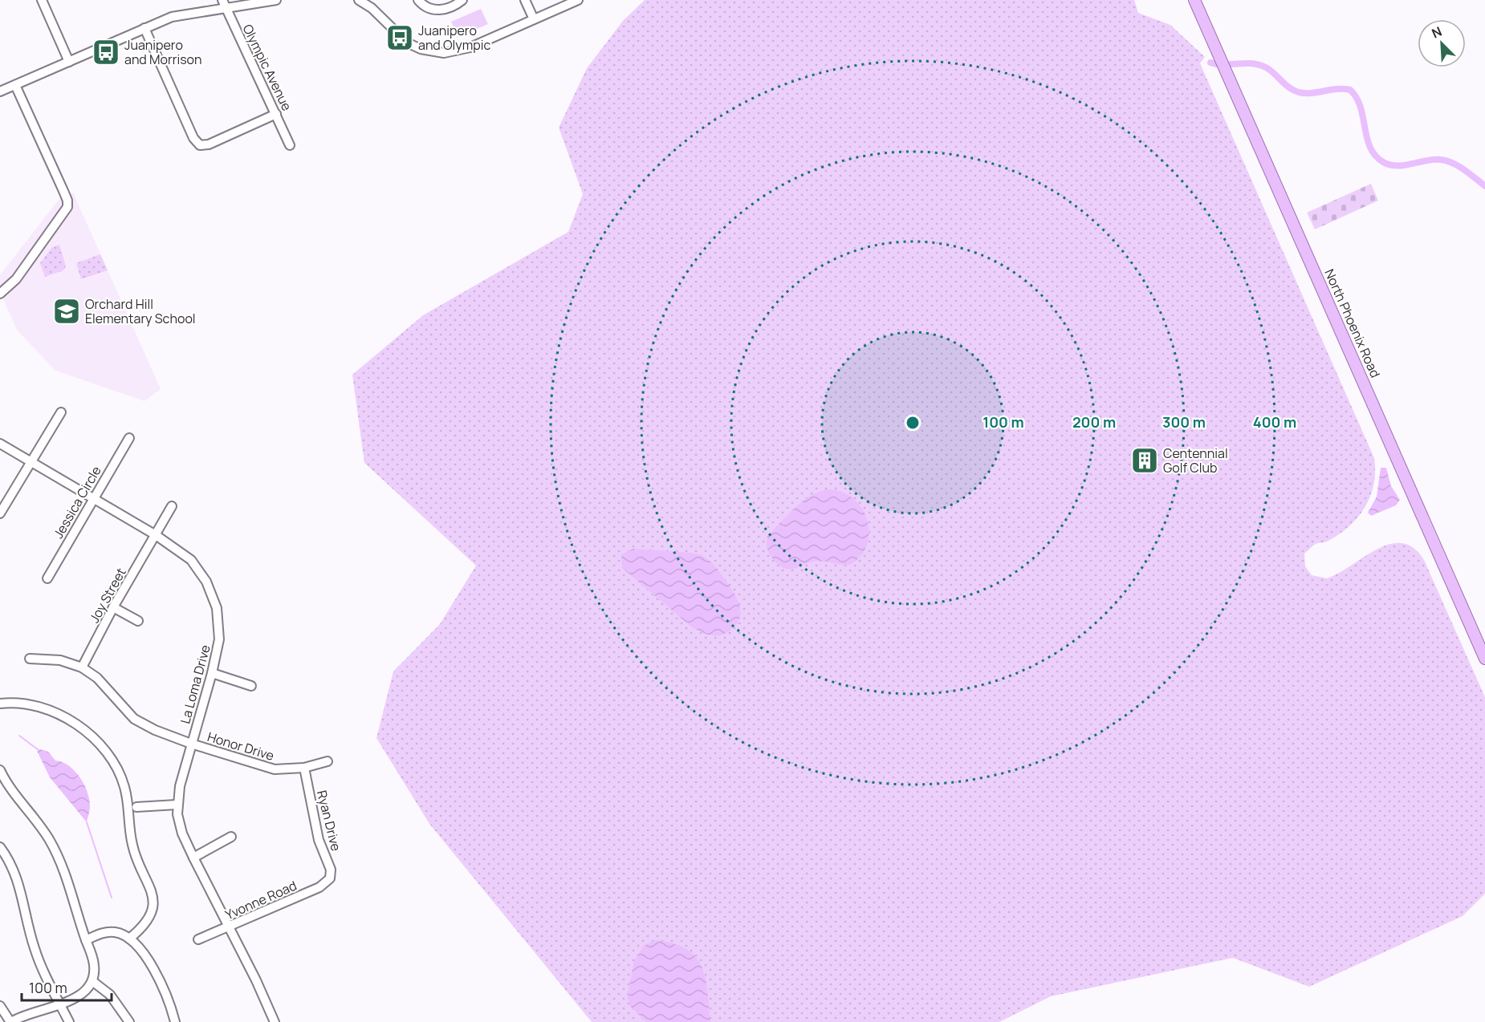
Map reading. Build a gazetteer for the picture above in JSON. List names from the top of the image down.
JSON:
{
  "streets": {
    "main road": ["North Phoenix Road"],
    "street": [
      "Olympic Avenue",
      "Jessica Circle",
      "Joy Street",
      "La Loma Drive",
      "Honor Drive",
      "Ryan Drive",
      "Yvonne Road"
    ]
  },
  "crossings": [
    ["Jessica Circle", "La Loma Drive"],
    ["Joy Street", "La Loma Drive"],
    ["Joy Street", "Honor Drive"],
    ["La Loma Drive", "Honor Drive"],
    ["La Loma Drive", "Yvonne Road"],
    ["Honor Drive", "Ryan Drive"],
    ["Ryan Drive", "Yvonne Road"]
  ],
  "places": {
    "bus stop": ["Juanipero and Olympic", "Juanipero and Morrison"],
    "school or university": ["Orchard Hill Elementary School"],
    "building": ["Centennial Golf Club"]
  },
  "scale_bar": "100 m",
  "north": "top left",
  "rings": [
    "100 m",
    "200 m",
    "300 m",
    "400 m"
  ]
}
